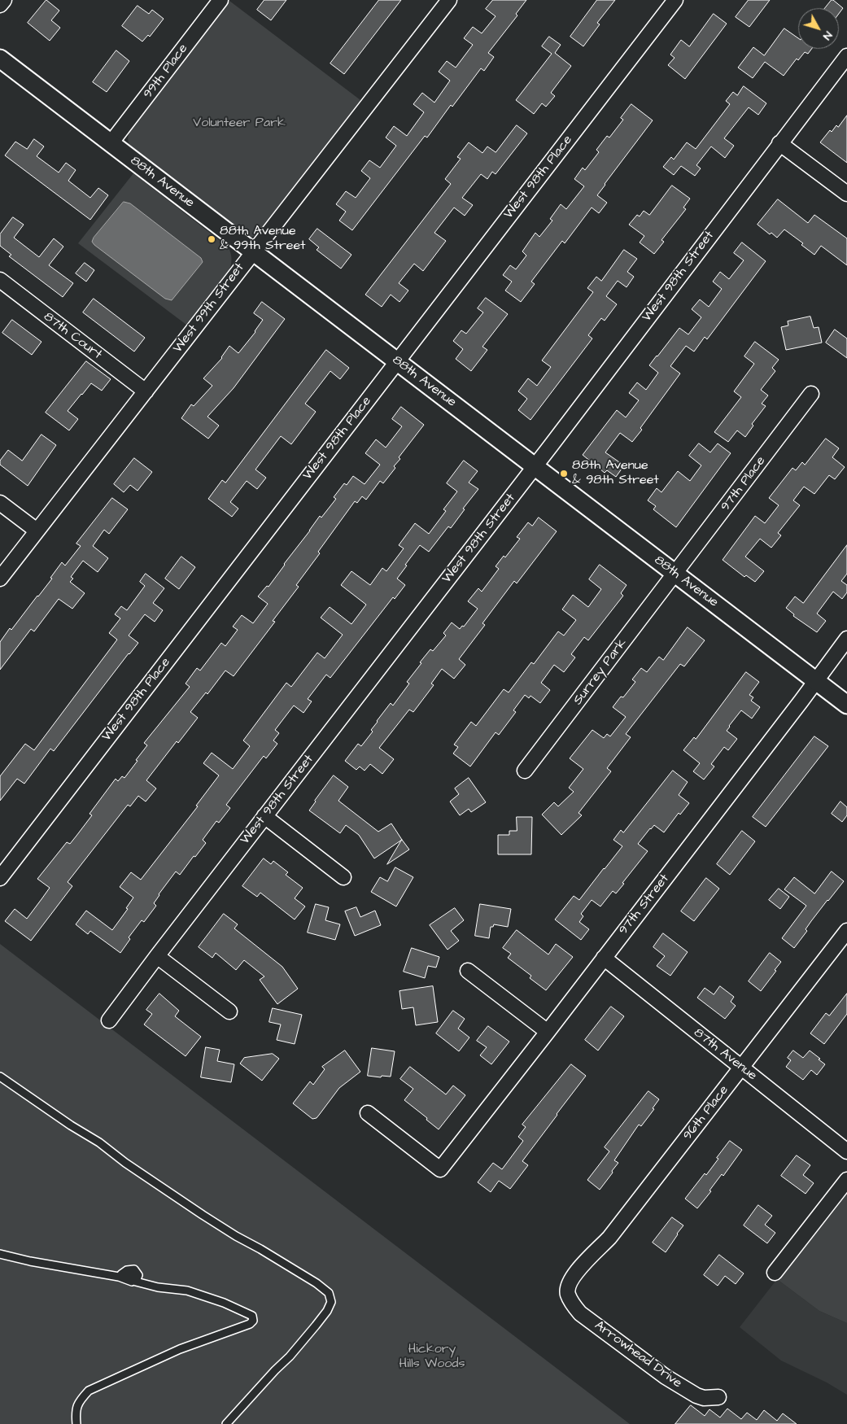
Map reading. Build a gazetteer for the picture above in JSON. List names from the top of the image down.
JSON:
{
  "streets": {
    "street": [
      "99th Place",
      "West 98th Place",
      "88th Avenue",
      "West 98th Street",
      "West 99th Street",
      "87th Court",
      "97th Place",
      "Surrey Park",
      "97th Street",
      "87th Avenue",
      "96th Place",
      "Arrowhead Drive"
    ]
  },
  "crossings": [
    ["99th Place", "88th Avenue"],
    ["West 98th Place", "88th Avenue"],
    ["88th Avenue", "West 98th Street"],
    ["88th Avenue", "West 99th Street"],
    ["88th Avenue", "97th Place"],
    ["88th Avenue", "Surrey Park"],
    ["88th Avenue", "97th Street"],
    ["West 99th Street", "87th Court"],
    ["97th Place", "Surrey Park"],
    ["97th Street", "87th Avenue"],
    ["87th Avenue", "96th Place"],
    ["96th Place", "Arrowhead Drive"]
  ],
  "parks": ["Volunteer Park", "Hickory Hills Woods"],
  "places": ["88th Avenue & 99th Street", "88th Avenue & 98th Street"],
  "north": "bottom right"
}
